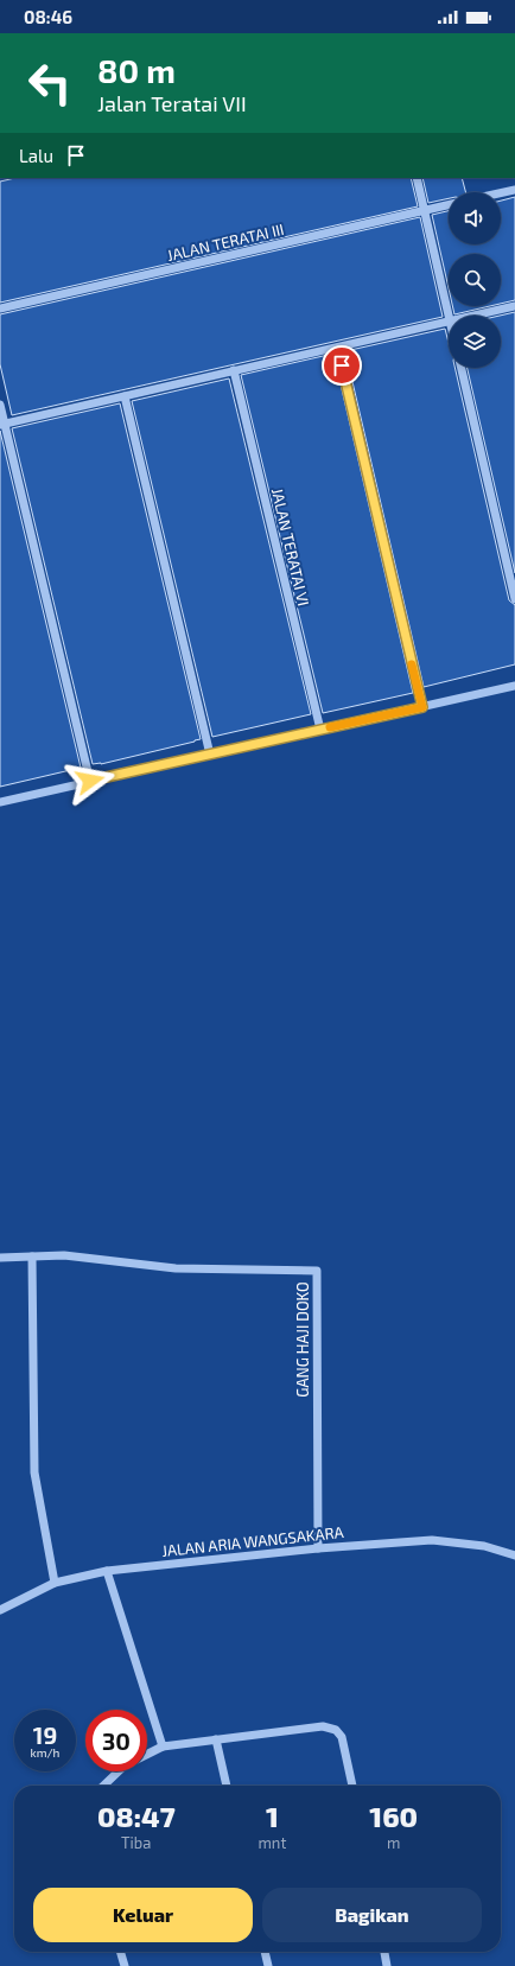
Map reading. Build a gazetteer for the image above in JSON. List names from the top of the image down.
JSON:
{
  "streets": {
    "street": [
      "JALAN TERATAI III",
      "JALAN TERATAI VI",
      "GANG HAJI DOKO",
      "JALAN ARIA WANGSAKARA"
    ]
  },
  "crossings": [
    ["GANG HAJI DOKO", "JALAN ARIA WANGSAKARA"]
  ],
  "page": {
    "status": "08:46",
    "turn": ["80 m", "Jalan Teratai VII"],
    "then": "Lalu",
    "speed": "19 km/h",
    "limit": "30",
    "eta": [
      "08:47",
      "Tiba",
      "1",
      "mnt",
      "160",
      "m"
    ],
    "buttons": ["Keluar", "Bagikan"]
  }
}
